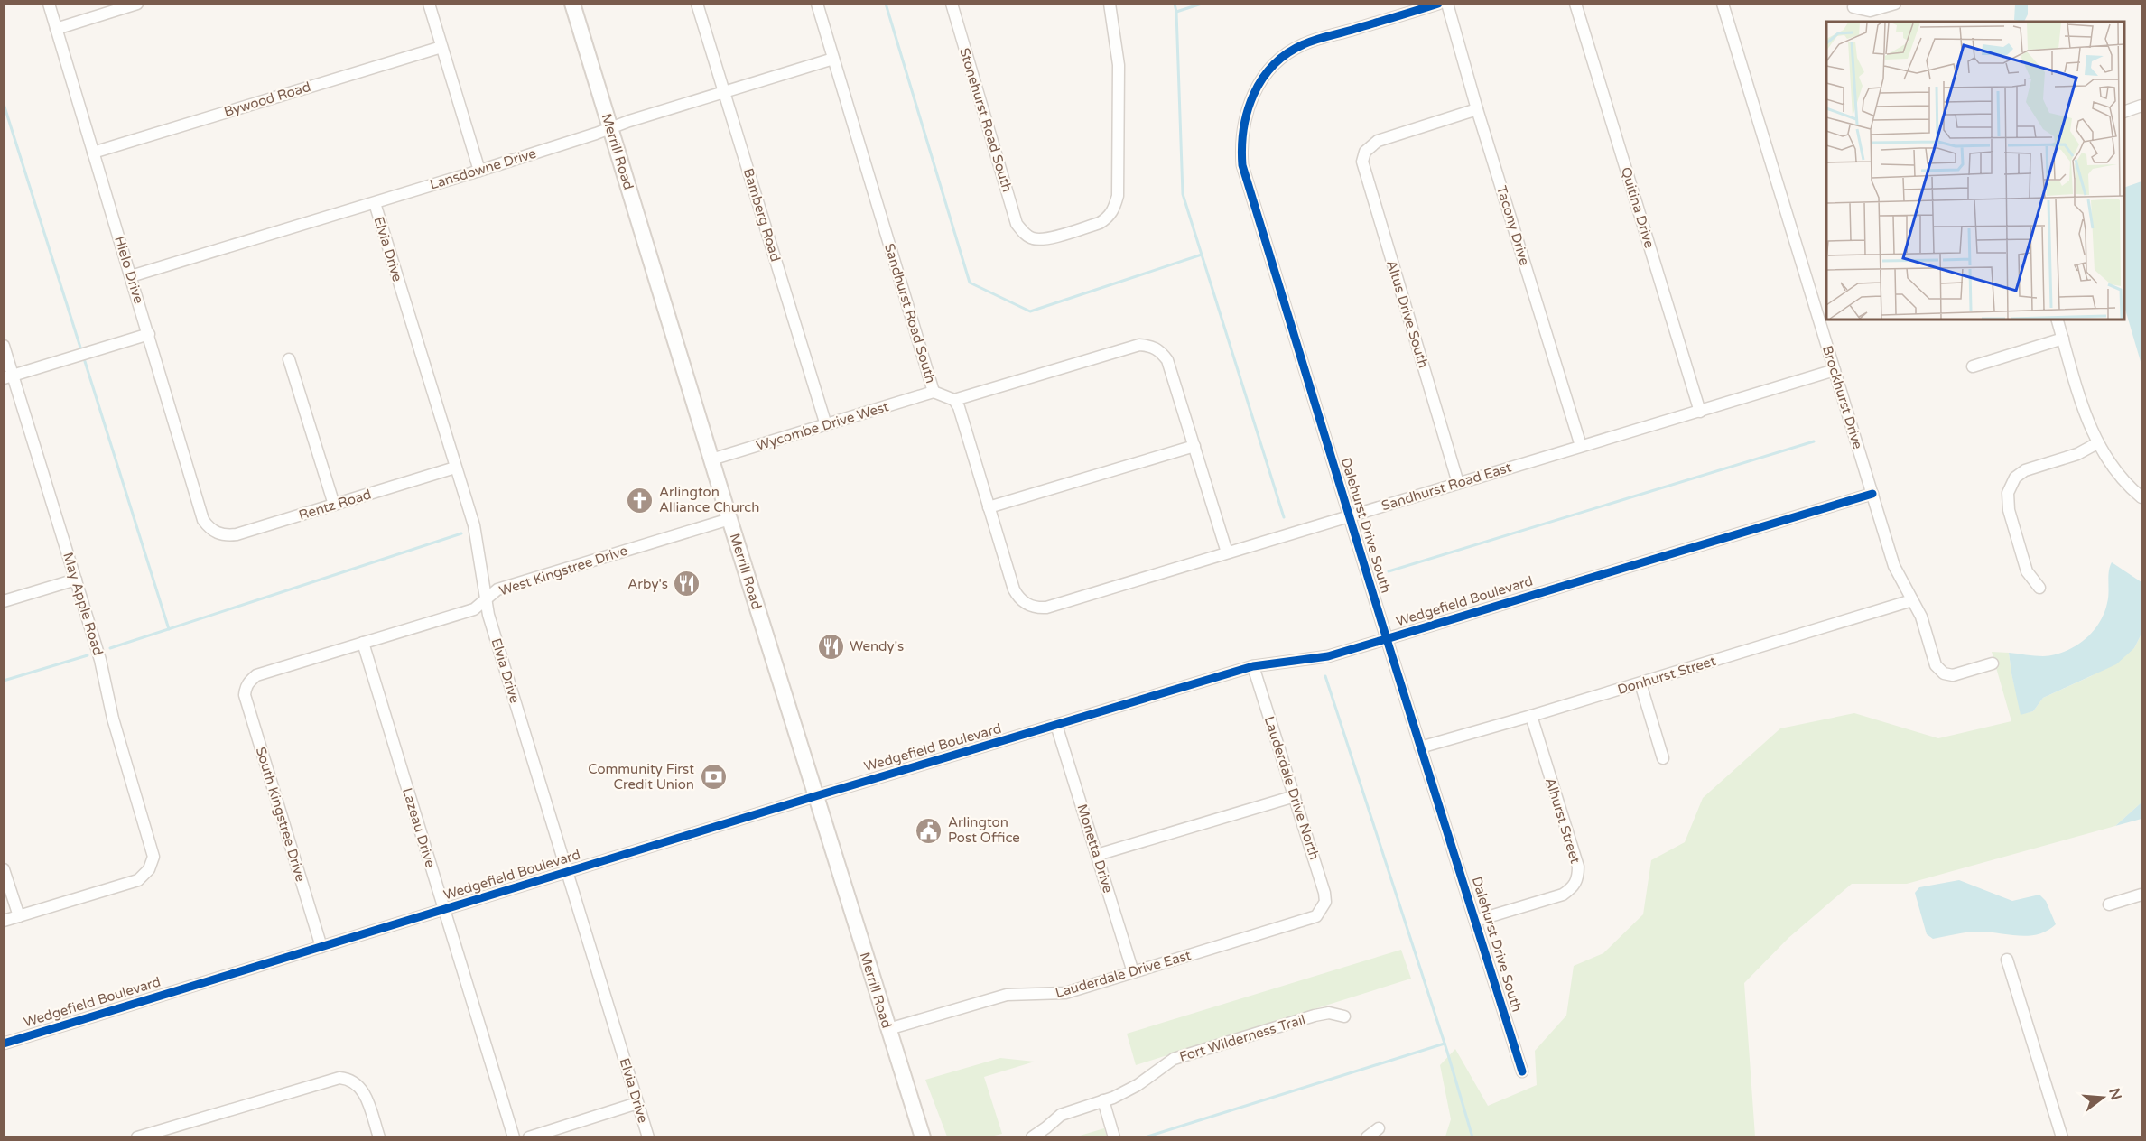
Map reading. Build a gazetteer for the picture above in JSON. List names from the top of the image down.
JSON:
{
  "streets": {
    "main road": ["Merrill Road"],
    "street": [
      "Bywood Road",
      "Stonehurst Road South",
      "Lansdowne Drive",
      "Quitina Drive",
      "Bamberg Road",
      "Tacony Drive",
      "Elvia Drive",
      "Hielo Drive",
      "Sandhurst Road South",
      "Altus Drive South",
      "Brockhurst Drive",
      "Wycombe Drive West",
      "Sandhurst Road East",
      "Rentz Road",
      "Dalehurst Drive South",
      "West Kingstree Drive",
      "Wedgefield Boulevard",
      "May Apple Road",
      "Donhurst Street",
      "Lauderdale Drive North",
      "South Kingstree Drive",
      "Alhurst Street",
      "Lazeau Drive",
      "Monetta Drive",
      "Lauderdale Drive East",
      "Fort Wilderness Trail"
    ]
  },
  "crossings": [
    ["Bywood Road", "Hielo Drive"],
    ["Merrill Road", "Lansdowne Drive"],
    ["Merrill Road", "Wycombe Drive West"],
    ["Merrill Road", "West Kingstree Drive"],
    ["Merrill Road", "Wedgefield Boulevard"],
    ["Merrill Road", "Lauderdale Drive East"],
    ["Lansdowne Drive", "Bamberg Road"],
    ["Lansdowne Drive", "Elvia Drive"],
    ["Lansdowne Drive", "Hielo Drive"],
    ["Lansdowne Drive", "Sandhurst Road South"],
    ["Quitina Drive", "Sandhurst Road East"],
    ["Bamberg Road", "Wycombe Drive West"],
    ["Tacony Drive", "Altus Drive South"],
    ["Tacony Drive", "Sandhurst Road East"],
    ["Elvia Drive", "Rentz Road"],
    ["Elvia Drive", "West Kingstree Drive"],
    ["Elvia Drive", "Wedgefield Boulevard"],
    ["Hielo Drive", "Rentz Road"],
    ["Sandhurst Road South", "Wycombe Drive West"],
    ["Altus Drive South", "Sandhurst Road East"],
    ["Brockhurst Drive", "Sandhurst Road East"],
    ["Brockhurst Drive", "Wedgefield Boulevard"],
    ["Brockhurst Drive", "Donhurst Street"],
    ["Sandhurst Road East", "Dalehurst Drive South"],
    ["Dalehurst Drive South", "Wedgefield Boulevard"],
    ["Dalehurst Drive South", "Donhurst Street"],
    ["Dalehurst Drive South", "Alhurst Street"],
    ["West Kingstree Drive", "South Kingstree Drive"],
    ["West Kingstree Drive", "Lazeau Drive"],
    ["Wedgefield Boulevard", "Lauderdale Drive North"],
    ["Wedgefield Boulevard", "South Kingstree Drive"],
    ["Wedgefield Boulevard", "Lazeau Drive"],
    ["Wedgefield Boulevard", "Monetta Drive"],
    ["Donhurst Street", "Alhurst Street"],
    ["Lauderdale Drive North", "Lauderdale Drive East"],
    ["Monetta Drive", "Lauderdale Drive East"]
  ],
  "places": {
    "church": ["Arlington Alliance Church"],
    "restaurant": ["Arby's", "Wendy's"],
    "bank": ["Community First Credit Union"],
    "public building": ["Arlington Post Office"]
  },
  "north": "right"
}
